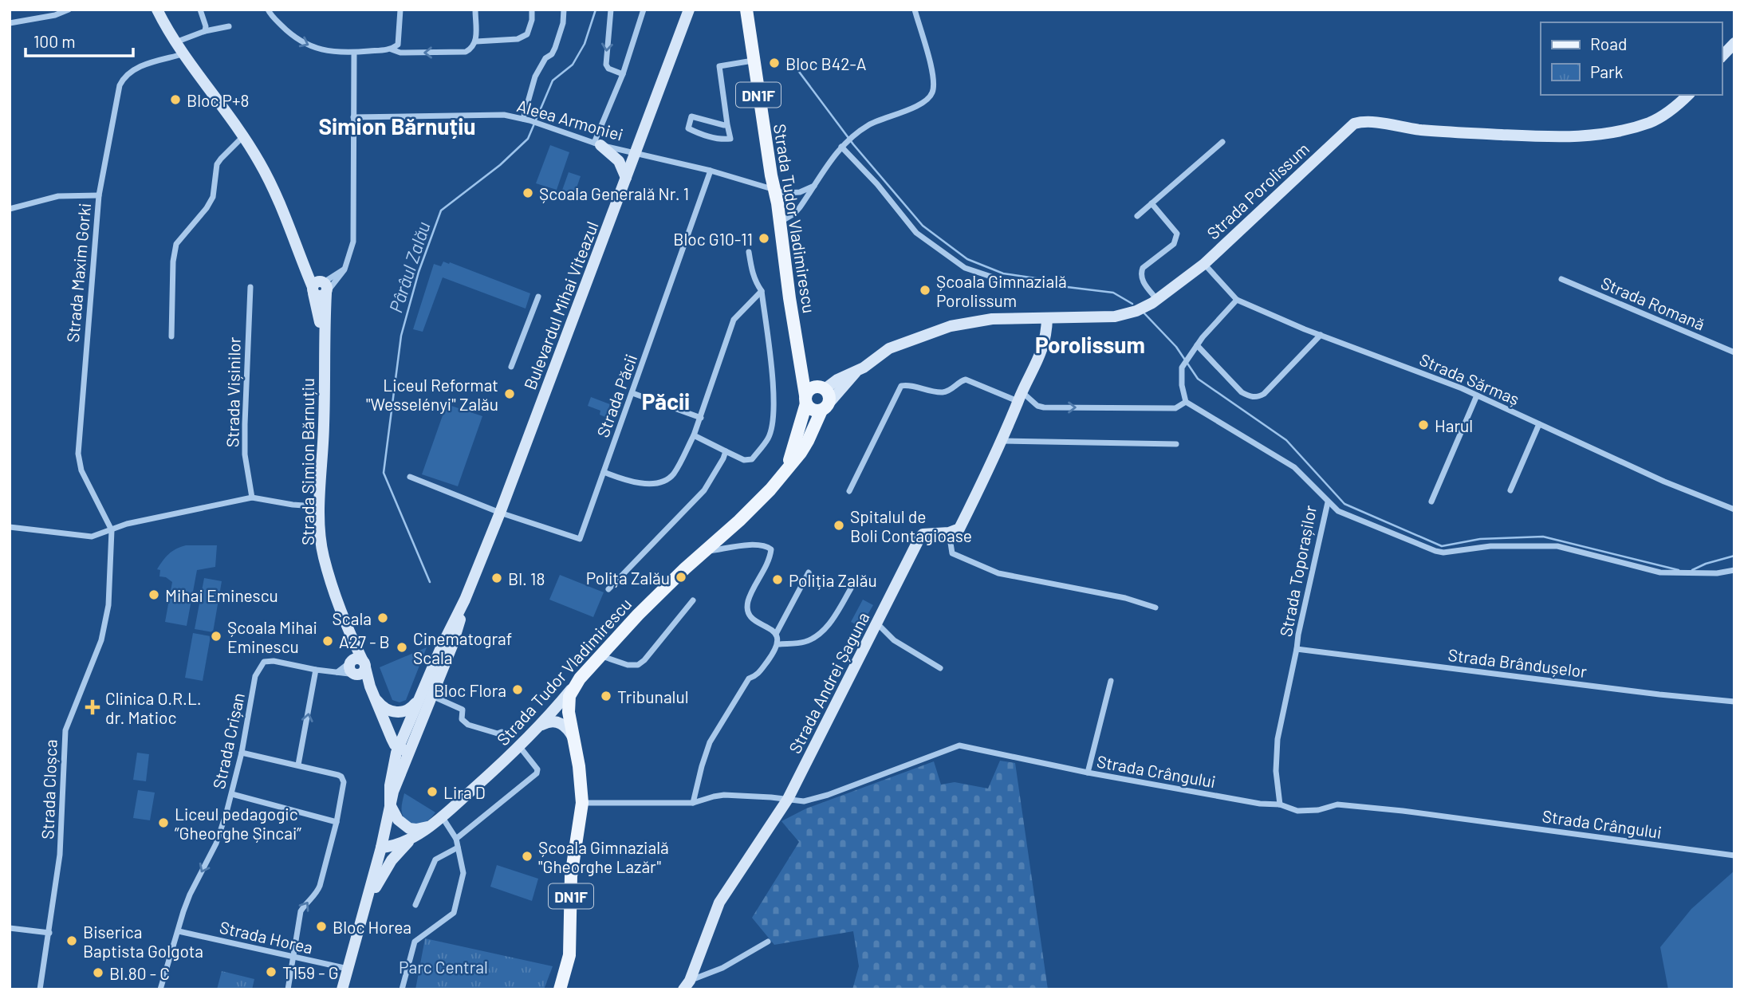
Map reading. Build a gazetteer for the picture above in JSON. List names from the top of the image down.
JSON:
{
  "streets": {
    "main road": [
      "DN1F",
      "Strada Porolissum",
      "Strada Tudor Vladimirescu",
      "Bulevardul Mihai Viteazul",
      "Strada Simion Bărnuțiu",
      "Strada Andrei Șaguna"
    ],
    "street": [
      "Aleea Armoniei",
      "Strada Maxim Gorki",
      "Strada Romană",
      "Strada Sărmaș",
      "Strada Vișinilor",
      "Strada Păcii",
      "Strada Toporașilor",
      "Strada Brândușelor",
      "Strada Crișan",
      "Strada Crângului",
      "Strada Cloșca",
      "Strada Horea"
    ]
  },
  "crossings": [
    ["DN1F", "Strada Tudor Vladimirescu"],
    ["DN1F", "Strada Crângului"],
    ["Aleea Armoniei", "Strada Tudor Vladimirescu"],
    ["Aleea Armoniei", "Bulevardul Mihai Viteazul"],
    ["Aleea Armoniei", "Strada Păcii"],
    ["Strada Porolissum", "Strada Tudor Vladimirescu"],
    ["Strada Porolissum", "Strada Sărmaș"],
    ["Strada Tudor Vladimirescu", "Bulevardul Mihai Viteazul"],
    ["Strada Maxim Gorki", "Strada Simion Bărnuțiu"],
    ["Strada Maxim Gorki", "Strada Cloșca"],
    ["Bulevardul Mihai Viteazul", "Strada Păcii"],
    ["Bulevardul Mihai Viteazul", "Strada Simion Bărnuțiu"],
    ["Bulevardul Mihai Viteazul", "Strada Horea"],
    ["Strada Simion Bărnuțiu", "Strada Crișan"],
    ["Strada Toporașilor", "Strada Brândușelor"],
    ["Strada Toporașilor", "Strada Crângului"],
    ["Strada Andrei Șaguna", "Strada Crângului"],
    ["Strada Crișan", "Strada Horea"]
  ],
  "districts": ["Simion Bărnuțiu", "Porolissum", "Păcii"],
  "water": ["Pârâul Zalău"],
  "parks": ["Parc Central"],
  "places": {
    "other": [
      "Bloc B42-A",
      "Bloc P+8",
      "Școala Generală Nr. 1",
      "Bloc G10-11",
      "Școala Gimnazială Porolissum",
      "Liceul Reformat \"Wesselényi\" Zalău",
      "Harul",
      "Spitalul de Boli Contagioase",
      "Polița Zalău",
      "Bl. 18",
      "Poliția Zalău",
      "Mihai Eminescu",
      "Scala",
      "Școala Mihai Eminescu",
      "A27 - B",
      "Cinematograf Scala",
      "Bloc Flora",
      "Tribunalul",
      "Lira D",
      "Liceul pedagogic ”Gheorghe Șincai”",
      "Școala Gimnazială \"Gheorghe Lazăr\"",
      "Bloc Horea",
      "Biserica Baptista Golgota",
      "T159 - G",
      "Bl.80 - C"
    ],
    "health": ["Clinica O.R.L. dr. Matioc"]
  },
  "legend": ["Road", "Park"],
  "scale_bar": "100 m"
}
